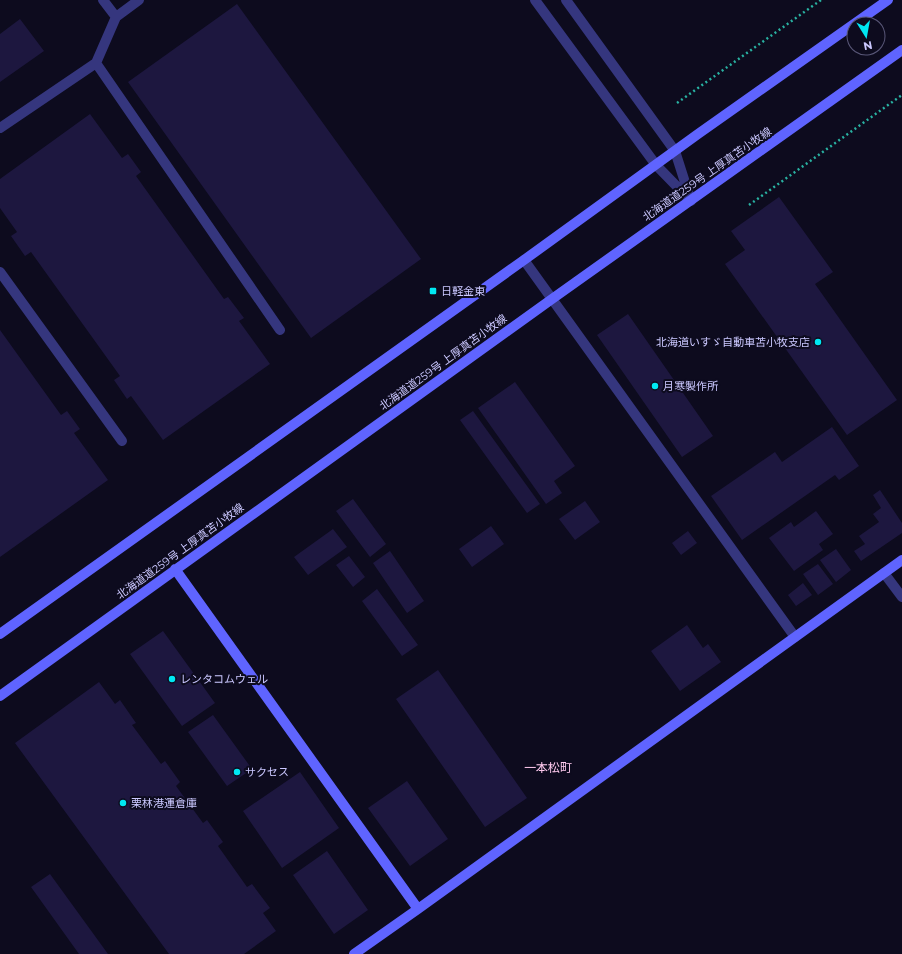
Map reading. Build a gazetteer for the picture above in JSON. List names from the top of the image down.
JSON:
{
  "streets": {
    "main road": ["北海道道259号 上厚真苫小牧線"]
  },
  "districts": ["一本松町"],
  "places": {
    "transit": ["日軽金東"],
    "other": [
      "北海道いすゞ自動車苫小牧支店",
      "月寒製作所",
      "レンタコムウェル",
      "サクセス",
      "栗林港運倉庫"
    ]
  },
  "north": "bottom"
}
